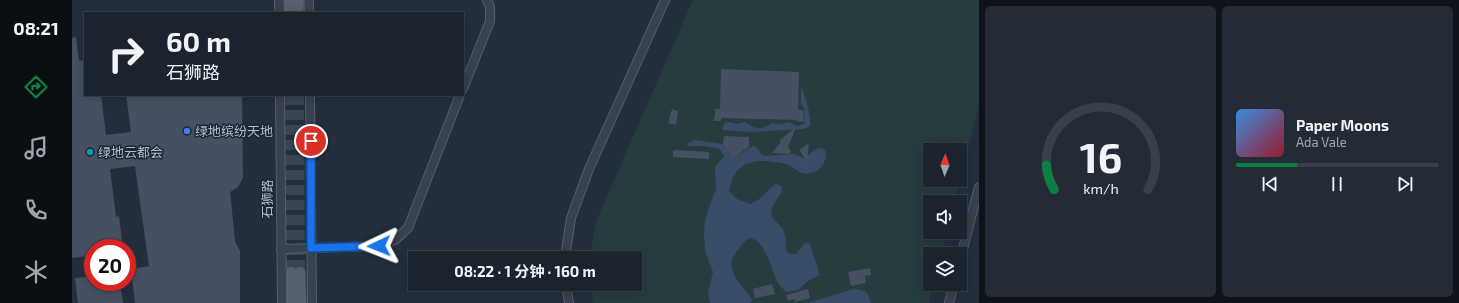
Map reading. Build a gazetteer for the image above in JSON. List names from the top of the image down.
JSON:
{
  "streets": {
    "street": ["石狮路"]
  },
  "places": ["绿地缤纷天地", "绿地云都会"],
  "north": "top",
  "page": {
    "tabs": "08:21",
    "turn": ["60 m", "石狮路"],
    "song": ["Paper Moons", "Ada Vale"],
    "limit": "20",
    "trip": "08:22 · 1 分钟 · 160 m",
    "gauge": ["16", "km/h"]
  }
}
